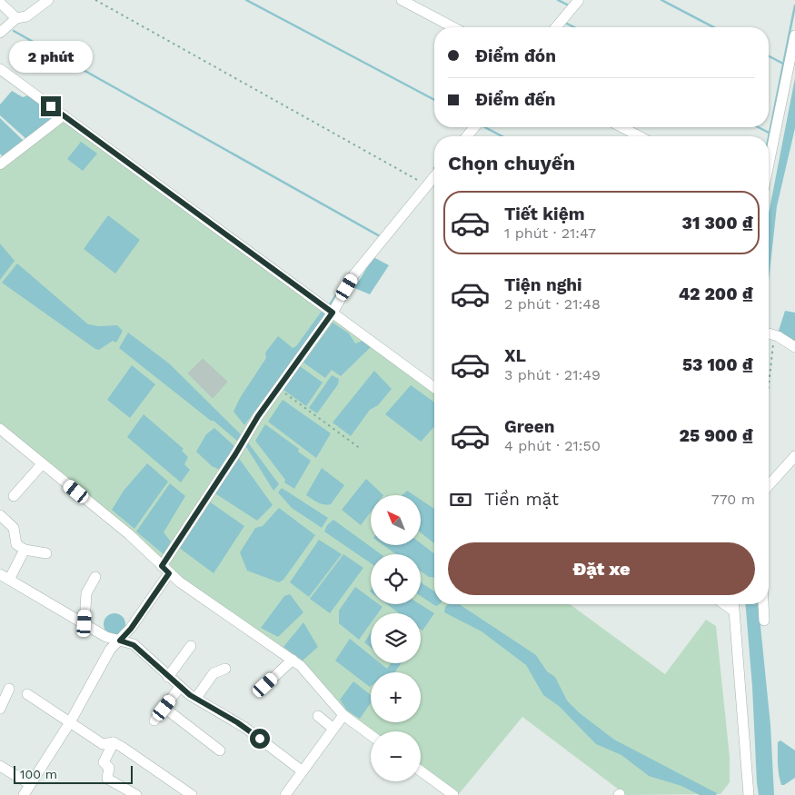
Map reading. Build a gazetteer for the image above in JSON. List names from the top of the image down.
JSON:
{
  "scale_bar": "100 m",
  "north": "top left",
  "page": {
    "banner": ["Điểm đón", "Điểm đến"],
    "bubble": "2 phút",
    "heading": "Chọn chuyến",
    "list": [
      {
        "name": "Tiết kiệm",
        "note": "1 phút · 21:47",
        "value": "31 300 ₫"
      },
      {
        "name": "Tiện nghi",
        "note": "2 phút · 21:48",
        "value": "42 200 ₫"
      },
      {
        "name": "XL",
        "note": "3 phút · 21:49",
        "value": "53 100 ₫"
      },
      {
        "name": "Green",
        "note": "4 phút · 21:50",
        "value": "25 900 ₫"
      }
    ],
    "pay": ["Tiền mặt", "770 m"],
    "map_buttons": ["+", "−"],
    "buttons": "Đặt xe",
    "scale": "100 m"
  }
}
